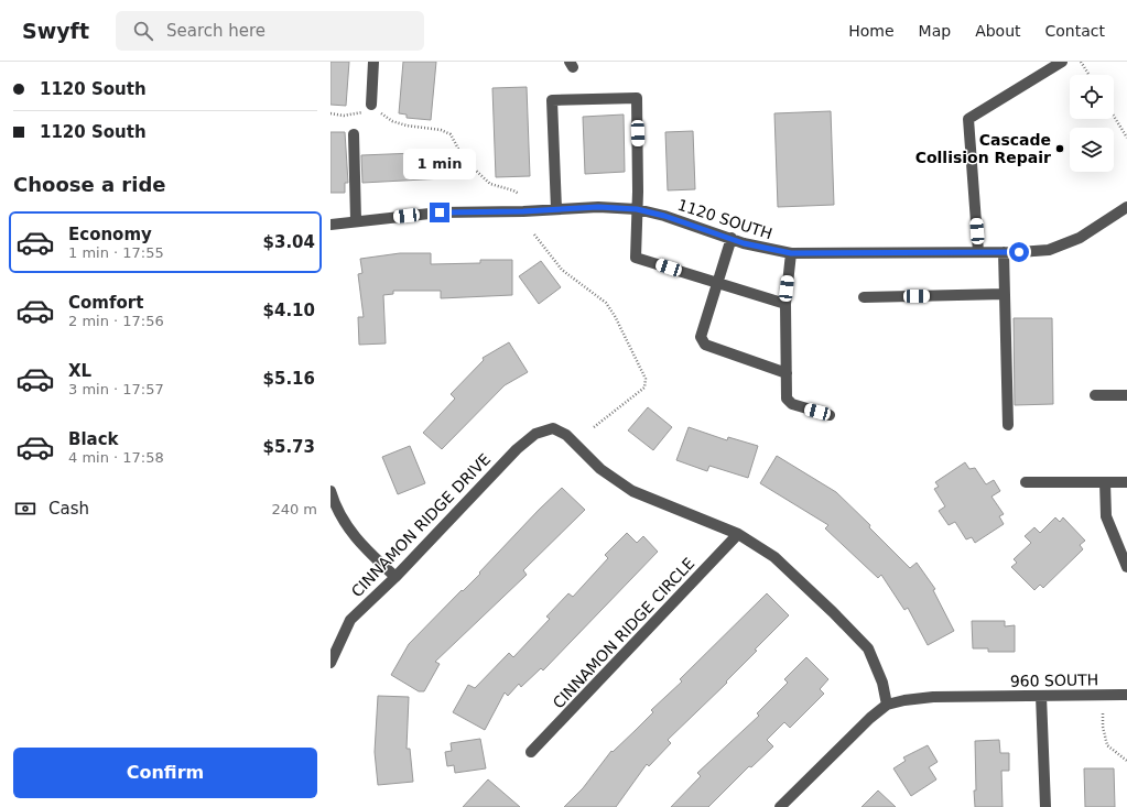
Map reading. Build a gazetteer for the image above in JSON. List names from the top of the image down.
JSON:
{
  "streets": {
    "street": [
      "1120 SOUTH",
      "CINNAMON RIDGE DRIVE",
      "CINNAMON RIDGE CIRCLE",
      "960 SOUTH"
    ]
  },
  "crossings": [
    ["CINNAMON RIDGE DRIVE", "CINNAMON RIDGE CIRCLE"]
  ],
  "places": ["Cascade Collision Repair"],
  "page": {
    "header": "Swyft",
    "search": "Search here",
    "nav": [
      "Home",
      "Map",
      "About",
      "Contact"
    ],
    "banner": ["1120 South", "1120 South"],
    "bubble": "1 min",
    "heading": "Choose a ride",
    "list": [
      {
        "name": "Economy",
        "note": "1 min · 17:55",
        "value": "$3.04"
      },
      {
        "name": "Comfort",
        "note": "2 min · 17:56",
        "value": "$4.10"
      },
      {
        "name": "XL",
        "note": "3 min · 17:57",
        "value": "$5.16"
      },
      {
        "name": "Black",
        "note": "4 min · 17:58",
        "value": "$5.73"
      }
    ],
    "pay": ["Cash", "240 m"],
    "buttons": "Confirm"
  }
}
